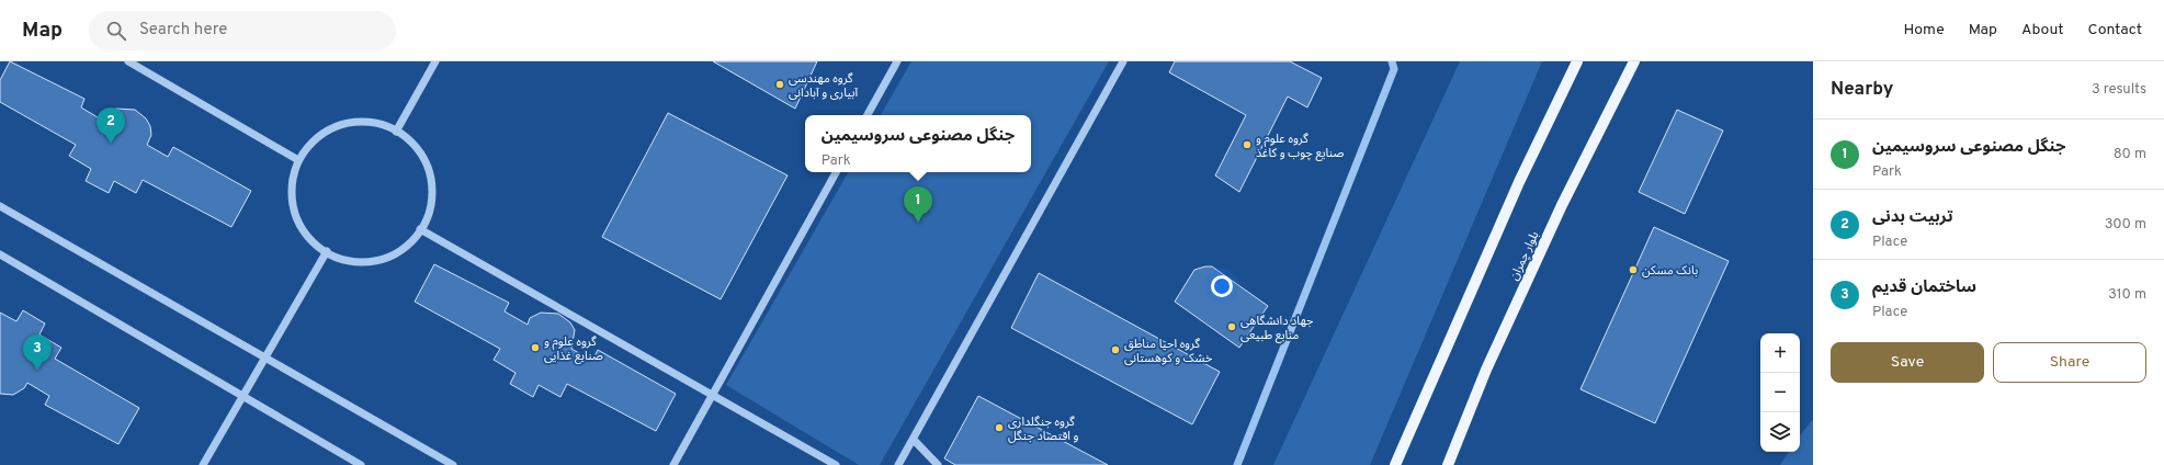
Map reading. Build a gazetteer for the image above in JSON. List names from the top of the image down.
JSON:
{
  "streets": {
    "main road": ["بلوار چمران"]
  },
  "places": [
    "گروه مهندسی آبیاری و آبادانی",
    "گروه علوم و صنایع چوب و کاغذ",
    "بانک مسکن",
    "جهاد دانشگاهی منابع طبیعی",
    "گروه علوم و صنایع غذایی",
    "گروه احیا مناطق خشک و کوهستانی",
    "گروه جنگلداری و اقتصاد جنگل"
  ],
  "page": {
    "header": "Map",
    "search": "Search here",
    "nav": [
      "Home",
      "Map",
      "About",
      "Contact"
    ],
    "heading": ["Nearby", "3 results"],
    "pins": ["2", "1", "3"],
    "popup": ["جنگل مصنوعی سروسیمین", "Park"],
    "list": [
      {
        "mark": "1",
        "name": "جنگل مصنوعی سروسیمین",
        "note": "Park",
        "value": "80 m"
      },
      {
        "mark": "2",
        "name": "تربیت بدنی",
        "note": "Place",
        "value": "300 m"
      },
      {
        "mark": "3",
        "name": "ساختمان قدیم",
        "note": "Place",
        "value": "310 m"
      }
    ],
    "buttons": ["Save", "Share"],
    "map_buttons": ["+", "−"]
  }
}
